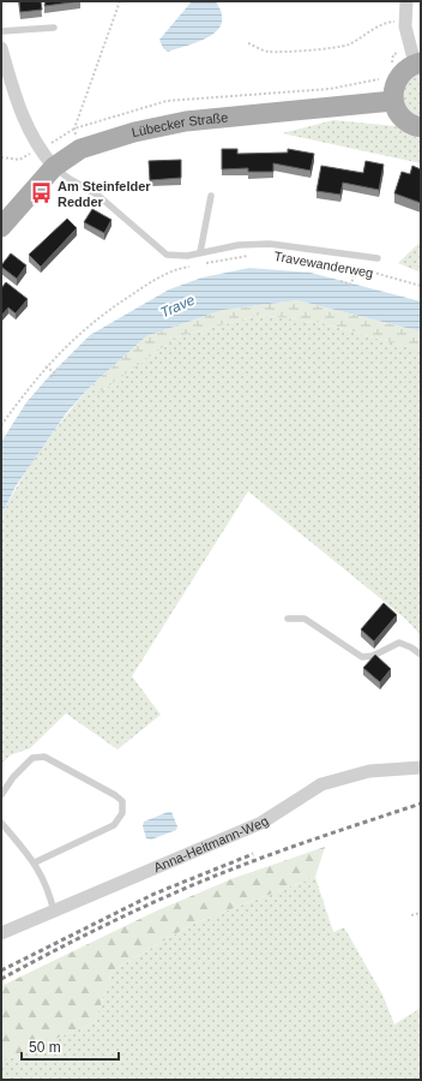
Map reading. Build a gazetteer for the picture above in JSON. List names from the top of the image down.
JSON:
{
  "streets": {
    "main road": ["Lübecker Straße"],
    "street": ["Anna-Heitmann-Weg"],
    "path": ["Travewanderweg"]
  },
  "water": ["Trave"],
  "places": {
    "bus stop": ["Am Steinfelder Redder"]
  },
  "scale_bar": "50 m"
}
